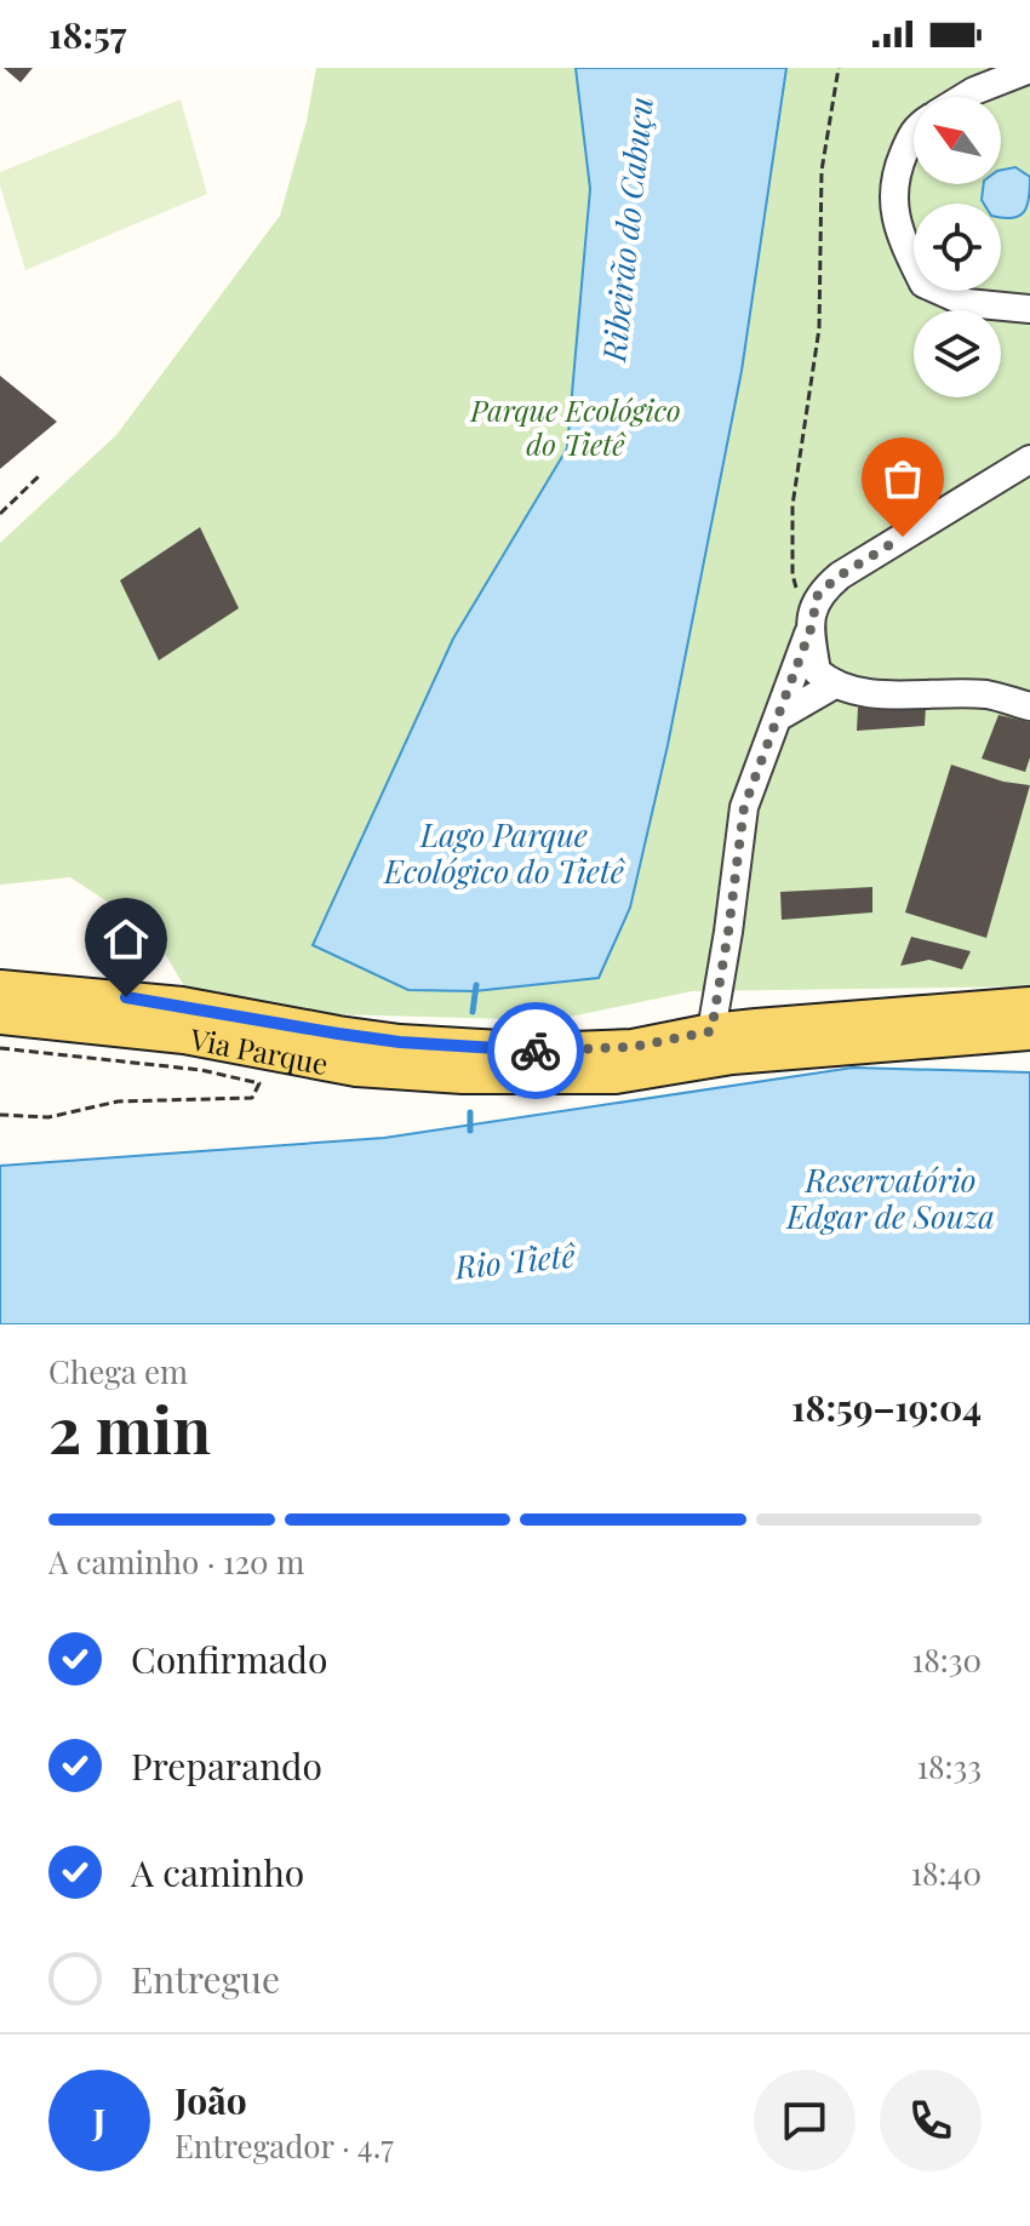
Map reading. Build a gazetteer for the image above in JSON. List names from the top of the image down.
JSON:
{
  "streets": {
    "main road": ["Via Parque"]
  },
  "water": [
    "Ribeirão do Cabuçu",
    "Lago Parque Ecológico do Tietê",
    "Reservatório Edgar de Souza",
    "Rio Tietê"
  ],
  "parks": ["Parque Ecológico do Tietê"],
  "north": "top left",
  "page": {
    "status": "18:57",
    "heading": ["2 min", "Chega em", "18:59–19:04"],
    "panel": ["João", "Entregador · 4.7"],
    "bar": "A caminho · 120 m",
    "list": [
      ["Confirmado", "18:30"],
      ["Preparando", "18:33"],
      ["A caminho", "18:40"],
      "Entregue"
    ],
    "round": "J"
  }
}
